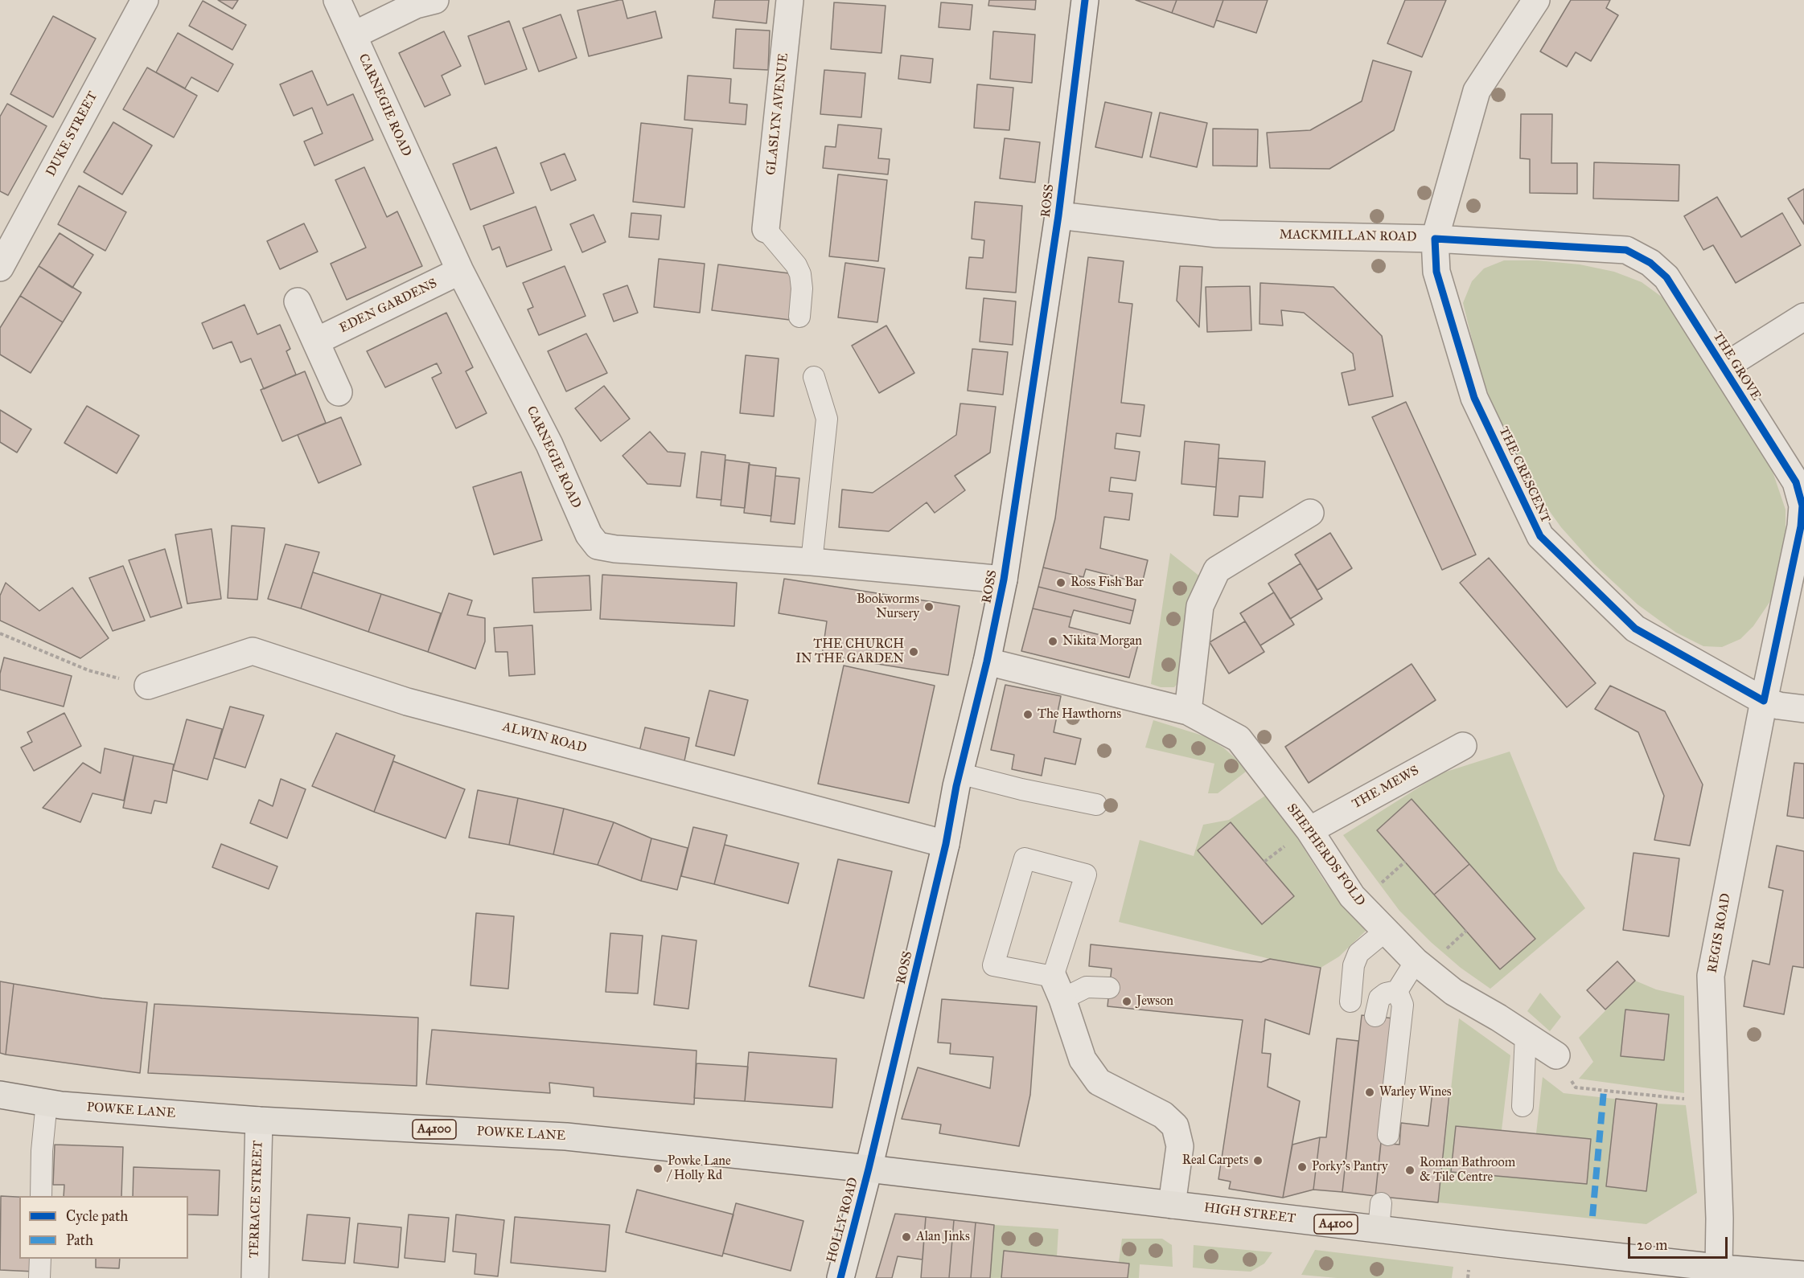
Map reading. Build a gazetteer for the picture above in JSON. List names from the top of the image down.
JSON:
{
  "streets": {
    "main road": ["POWKE LANE", "A4100", "HIGH STREET"],
    "street": [
      "CARNEGIE ROAD",
      "GLASLYN AVENUE",
      "DUKE STREET",
      "ROSS",
      "MACKMILLAN ROAD",
      "EDEN GARDENS",
      "THE GROVE",
      "THE CRESCENT",
      "ALWIN ROAD",
      "THE MEWS",
      "SHEPHERDS FOLD",
      "REGIS ROAD",
      "TERRACE STREET",
      "HOLLY ROAD"
    ]
  },
  "crossings": [
    ["CARNEGIE ROAD", "ROSS"],
    ["CARNEGIE ROAD", "EDEN GARDENS"],
    ["ROSS", "MACKMILLAN ROAD"],
    ["ROSS", "ALWIN ROAD"],
    ["ROSS", "SHEPHERDS FOLD"],
    ["ROSS", "POWKE LANE"],
    ["ROSS", "HIGH STREET"],
    ["ROSS", "HOLLY ROAD"],
    ["MACKMILLAN ROAD", "THE GROVE"],
    ["MACKMILLAN ROAD", "THE CRESCENT"],
    ["THE GROVE", "THE CRESCENT"],
    ["THE GROVE", "REGIS ROAD"],
    ["THE CRESCENT", "REGIS ROAD"],
    ["THE MEWS", "SHEPHERDS FOLD"],
    ["REGIS ROAD", "HIGH STREET"],
    ["POWKE LANE", "TERRACE STREET"],
    ["POWKE LANE", "HIGH STREET"],
    ["POWKE LANE", "HOLLY ROAD"],
    ["HIGH STREET", "HOLLY ROAD"]
  ],
  "places": [
    "Ross Fish Bar",
    "Bookworms Nursery",
    "Nikita Morgan",
    "THE CHURCH IN THE GARDEN",
    "The Hawthorns",
    "Jewson",
    "Warley Wines",
    "Real Carpets",
    "Porky's Pantry",
    "Powke Lane / Holly Rd",
    "Roman Bathroom & Tile Centre",
    "Alan Jinks"
  ],
  "legend": ["Cycle path", "Path"],
  "scale_bar": "20 m"
}
